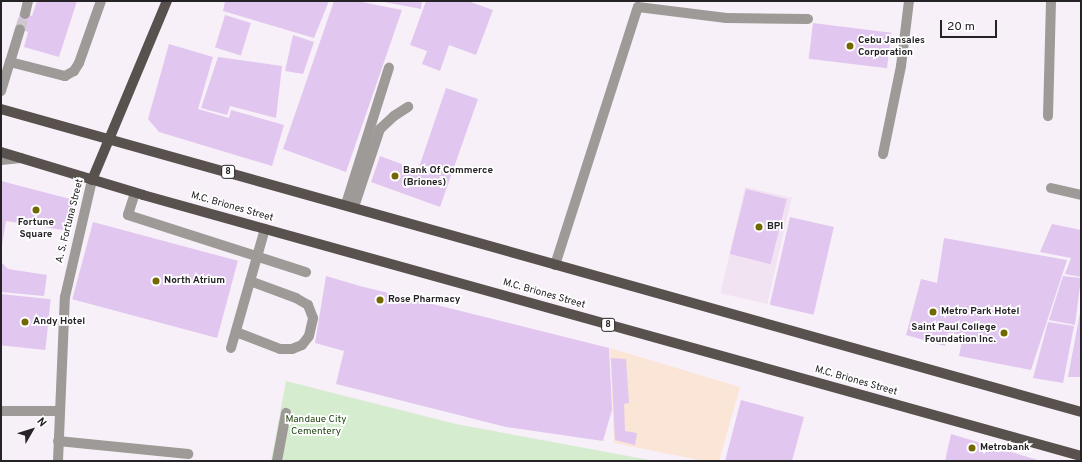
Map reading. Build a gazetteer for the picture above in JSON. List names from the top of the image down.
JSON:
{
  "streets": {
    "main road": ["8", "M.C. Briones Street", "A. S. Fortuna Street"]
  },
  "crossings": [
    ["8", "A. S. Fortuna Street"],
    ["M.C. Briones Street", "A. S. Fortuna Street"]
  ],
  "parks": ["Mandaue City Cementery"],
  "places": [
    "Cebu Jansales Corporation",
    "Bank Of Commerce (Briones)",
    "Fortune Square",
    "BPI",
    "North Atrium",
    "Rose Pharmacy",
    "Metro Park Hotel",
    "Andy Hotel",
    "Saint Paul College Foundation Inc.",
    "Metrobank"
  ],
  "scale_bar": "20 m",
  "north": "top right"
}
